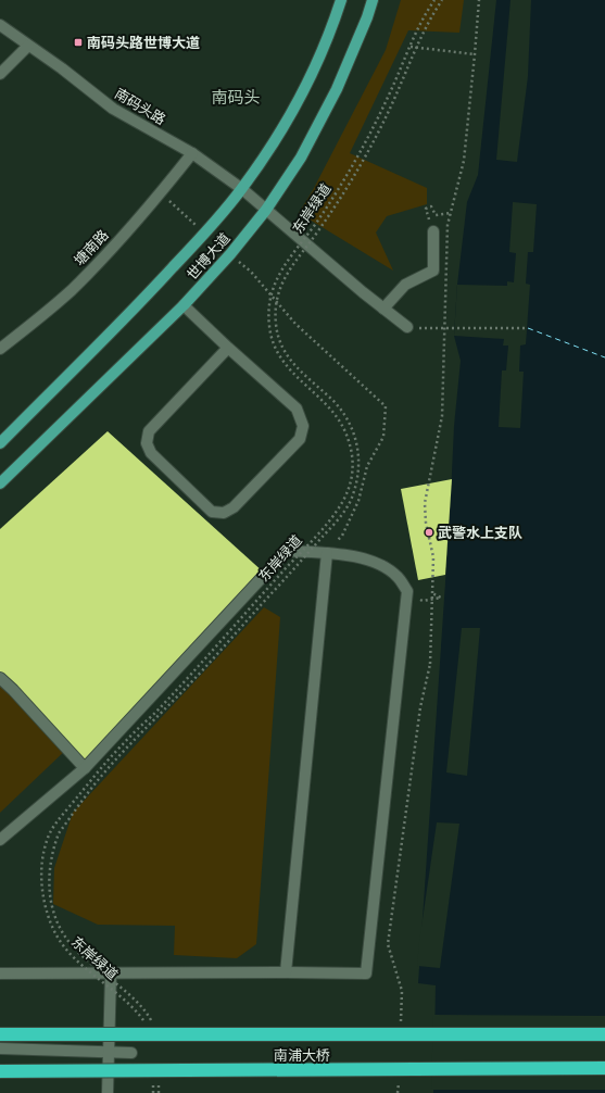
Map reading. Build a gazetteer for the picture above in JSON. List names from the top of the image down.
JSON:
{
  "streets": {
    "highway": ["南浦大桥"],
    "main road": ["世博大道"],
    "street": ["南码头路", "塘南路"],
    "path": ["东岸绿道"]
  },
  "crossings": [
    ["南码头路", "塘南路"],
    ["南码头路", "世博大道"]
  ],
  "districts": ["南码头"],
  "places": {
    "transit": ["南码头路世博大道"],
    "other": ["武警水上支队"]
  }
}
